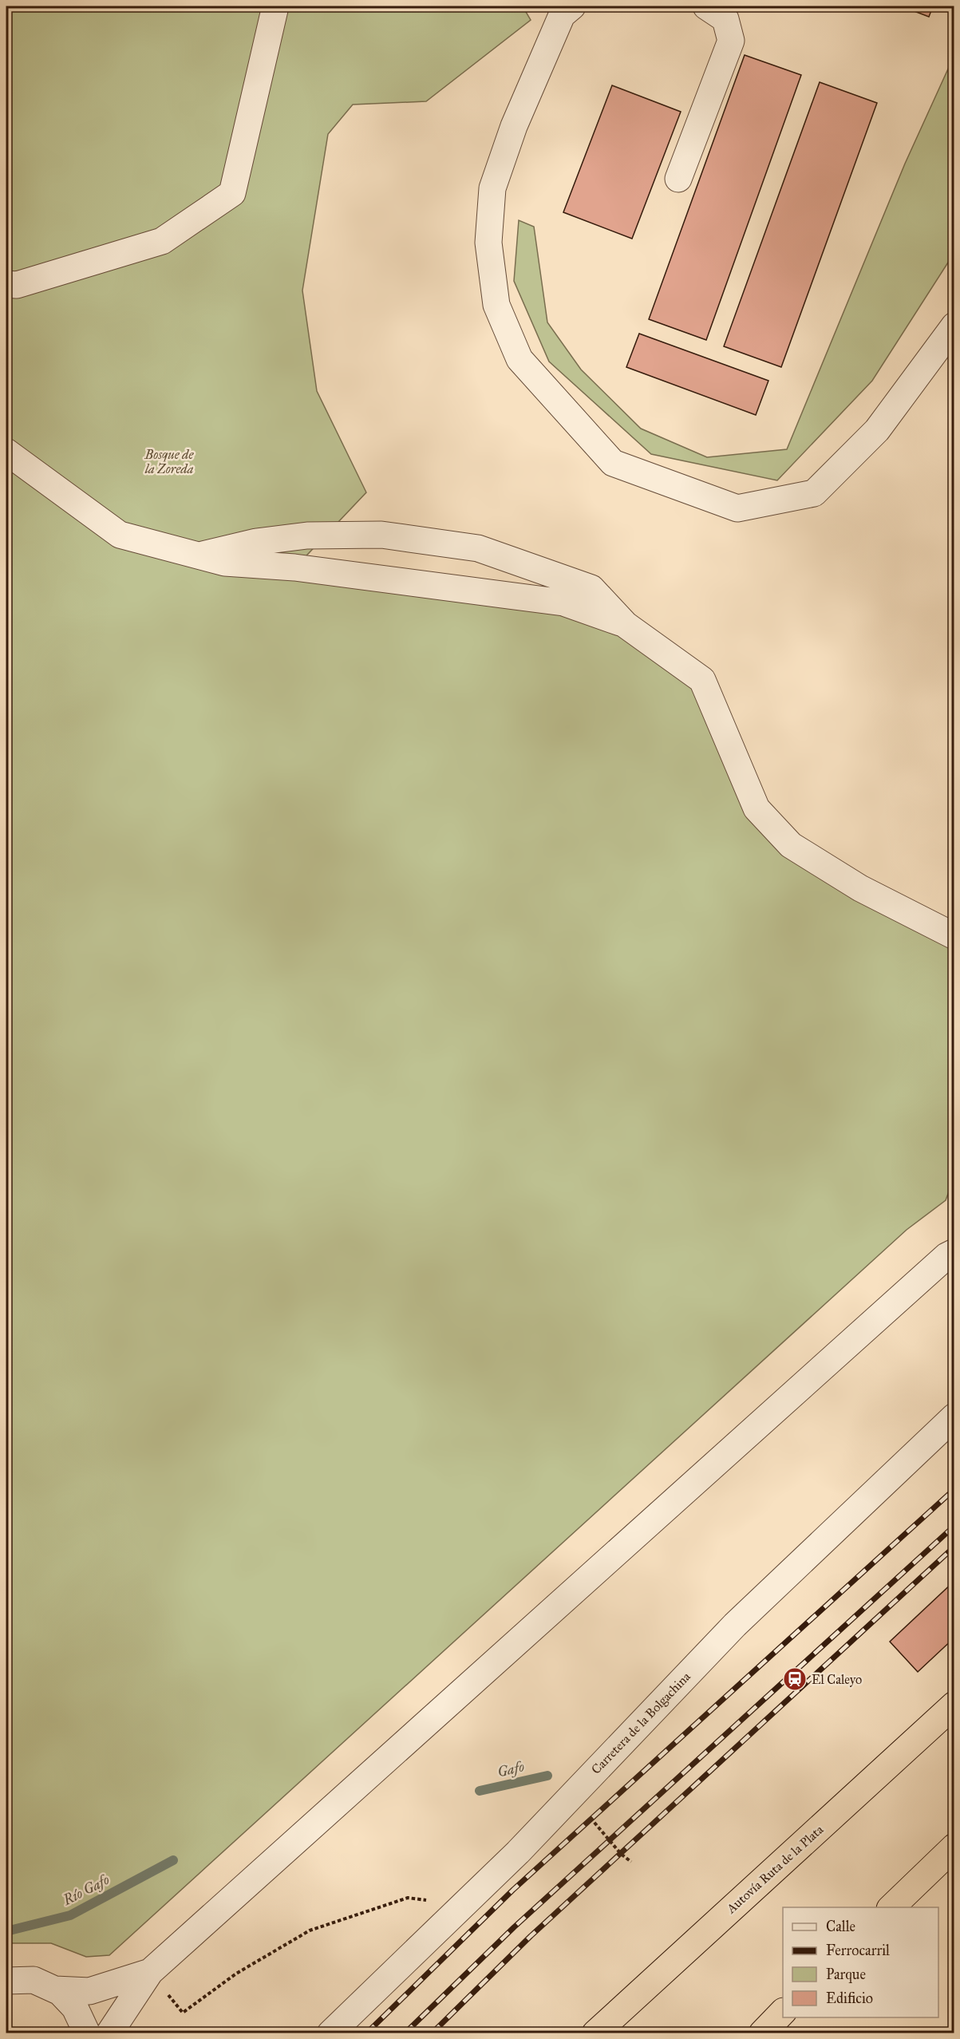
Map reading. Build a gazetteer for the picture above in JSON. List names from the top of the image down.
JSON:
{
  "streets": {
    "highway": ["Autovía Ruta de la Plata"],
    "street": ["Carretera de la Bolgachina"]
  },
  "water": ["Gafo", "Río Gafo"],
  "parks": ["Bosque de la Zoreda"],
  "places": {
    "station": ["El Caleyo"]
  },
  "legend": [
    "Calle",
    "Ferrocarril",
    "Parque",
    "Edificio"
  ]
}
